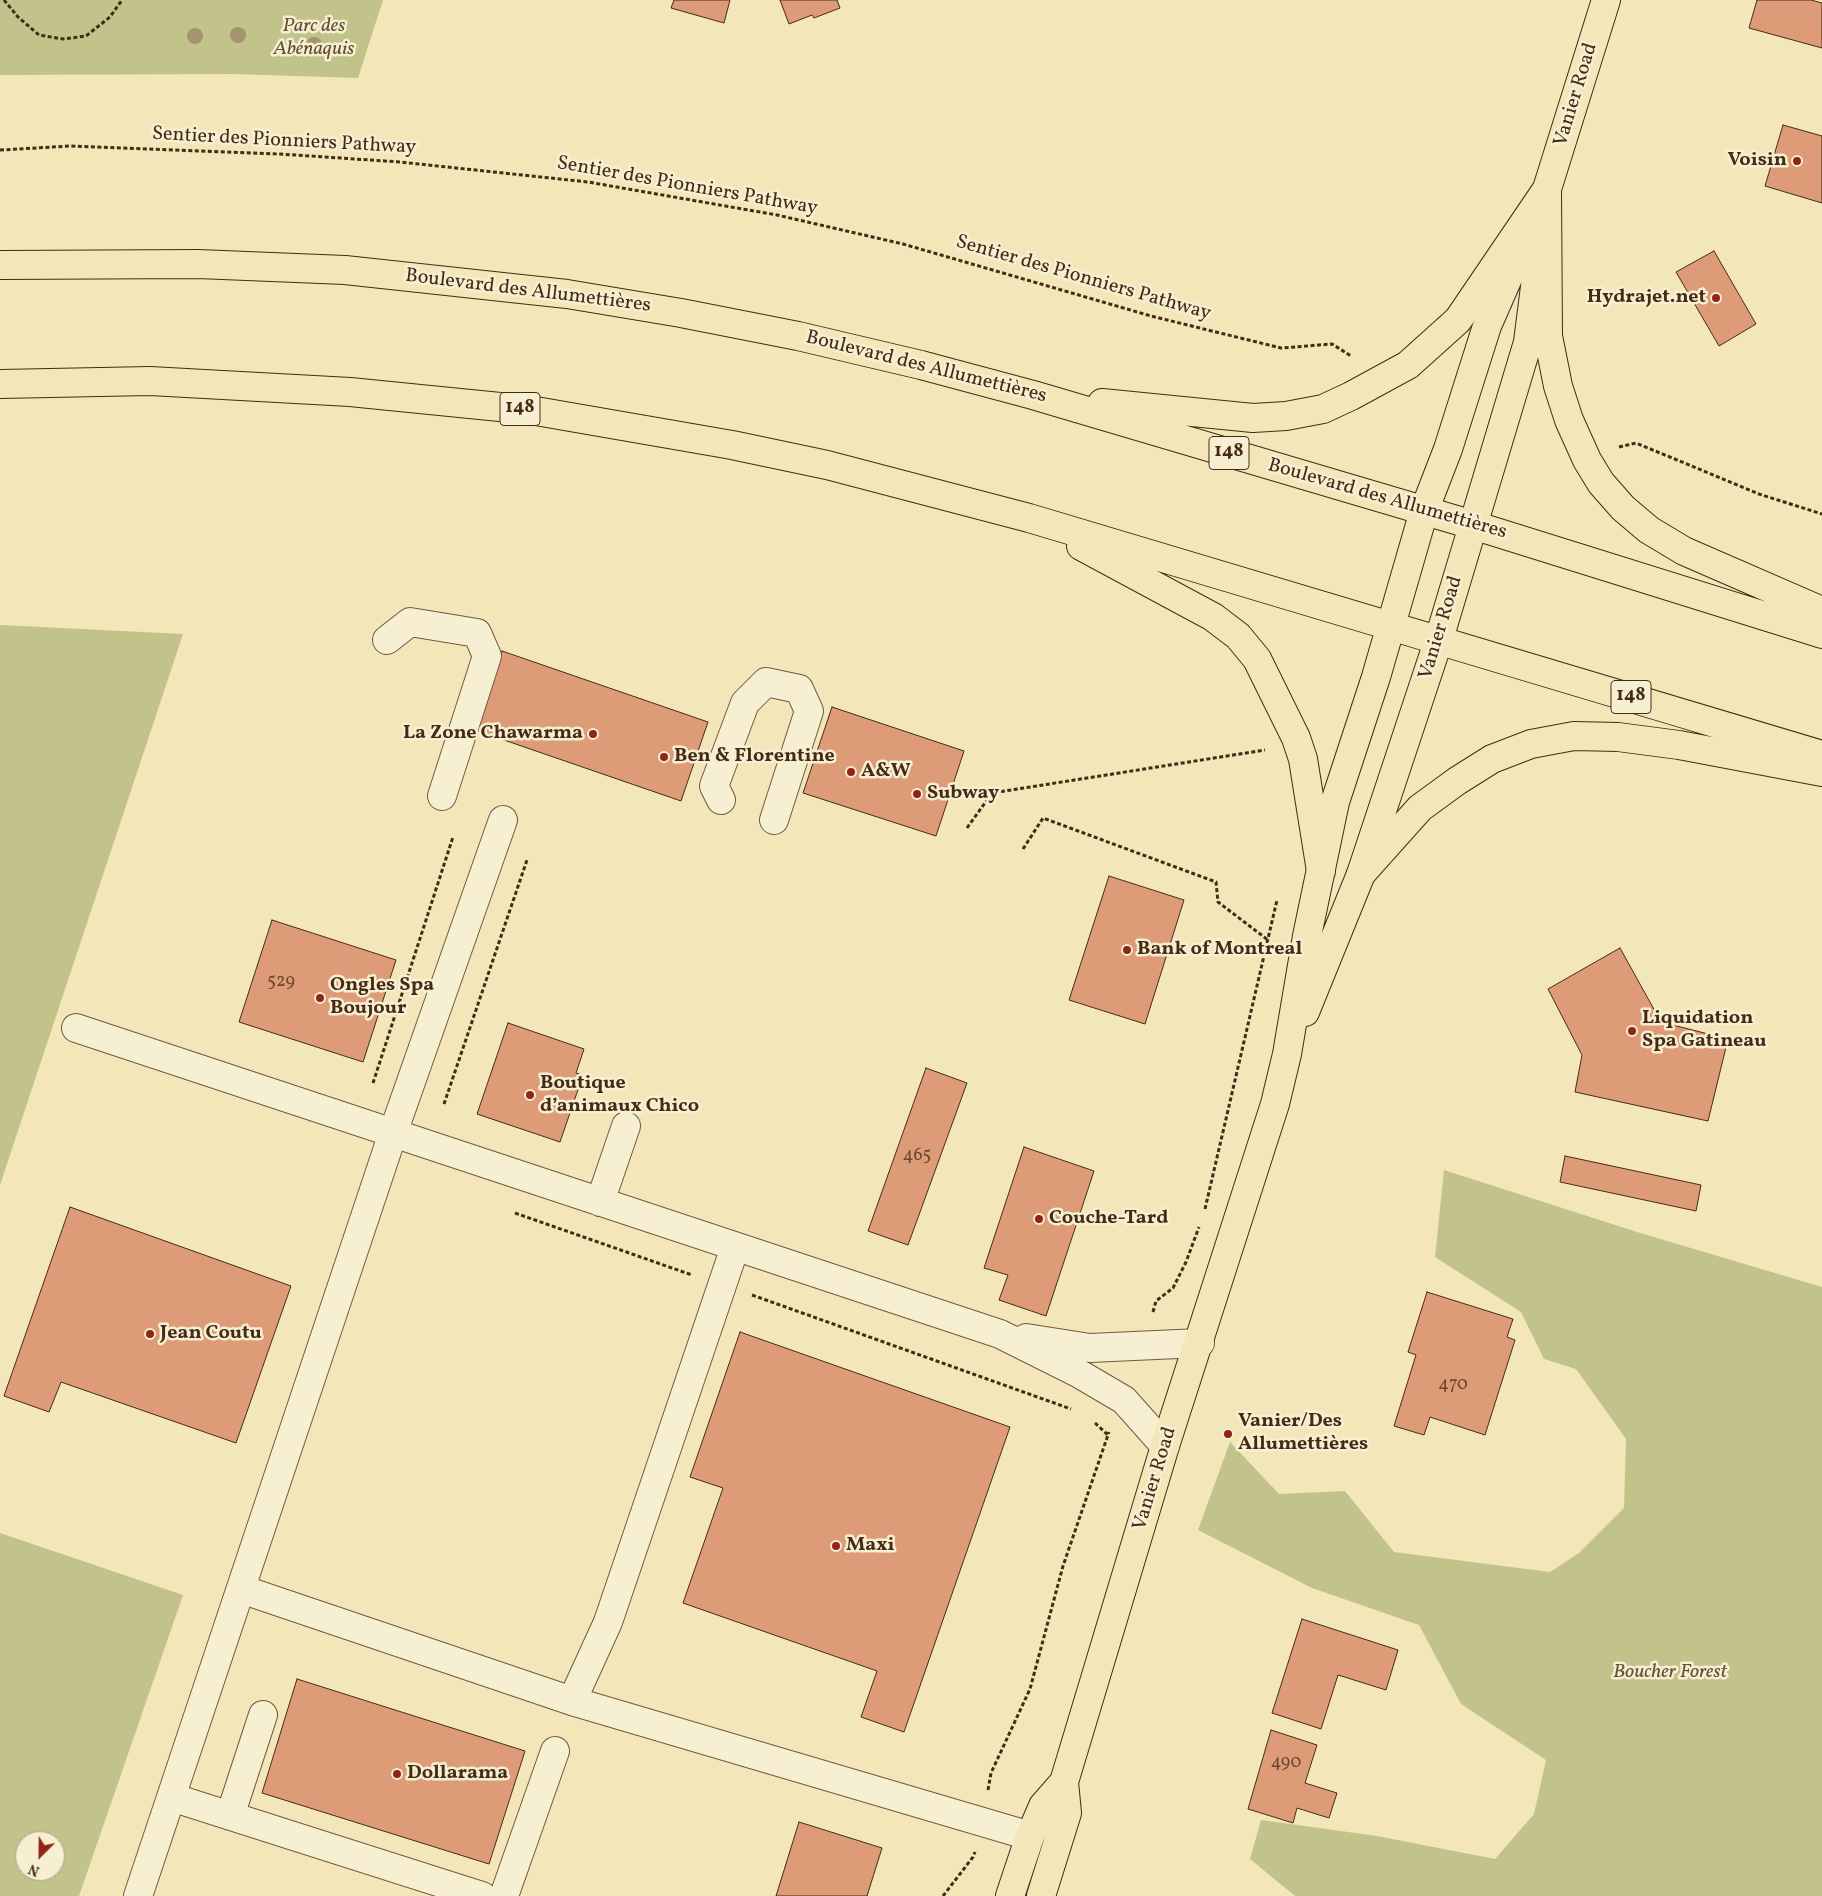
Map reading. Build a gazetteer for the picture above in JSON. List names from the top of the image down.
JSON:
{
  "streets": {
    "main road": ["Vanier Road", "Boulevard des Allumettières", "148"],
    "path": ["Sentier des Pionniers Pathway"]
  },
  "crossings": [
    ["Vanier Road", "Boulevard des Allumettières"],
    ["Vanier Road", "148"]
  ],
  "parks": ["Parc des Abénaquis", "Boucher Forest"],
  "places": [
    "Voisin",
    "Hydrajet.net",
    "La Zone Chawarma",
    "Ben & Florentine",
    "A&W",
    "Subway",
    "Bank of Montreal",
    "Ongles Spa Boujour",
    "Liquidation Spa Gatineau",
    "Boutique d’animaux Chico",
    "Couche-Tard",
    "Jean Coutu",
    "Vanier/Des Allumettières",
    "Maxi",
    "Dollarama"
  ],
  "house_numbers": [
    "529",
    "465",
    "470",
    "490"
  ],
  "north": "bottom left"
}
